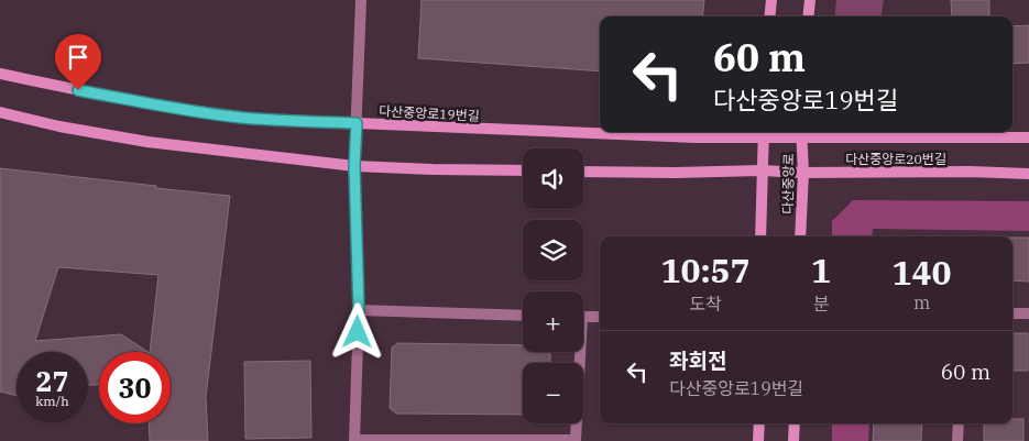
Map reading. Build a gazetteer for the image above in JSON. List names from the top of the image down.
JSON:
{
  "streets": {
    "street": ["다산중앙로19번길", "다산중앙로20번길", "다산중앙로"]
  },
  "crossings": [
    ["다산중앙로19번길", "다산중앙로20번길"],
    ["다산중앙로19번길", "다산중앙로"],
    ["다산중앙로20번길", "다산중앙로"]
  ],
  "page": {
    "turn": ["60 m", "다산중앙로19번길"],
    "map_buttons": ["+", "−"],
    "eta": [
      "10:57",
      "도착",
      "1",
      "분",
      "140",
      "m"
    ],
    "list": [
      {
        "name": "좌회전",
        "note": "다산중앙로19번길",
        "value": "60 m"
      }
    ],
    "speed": "27 km/h",
    "limit": "30"
  }
}
